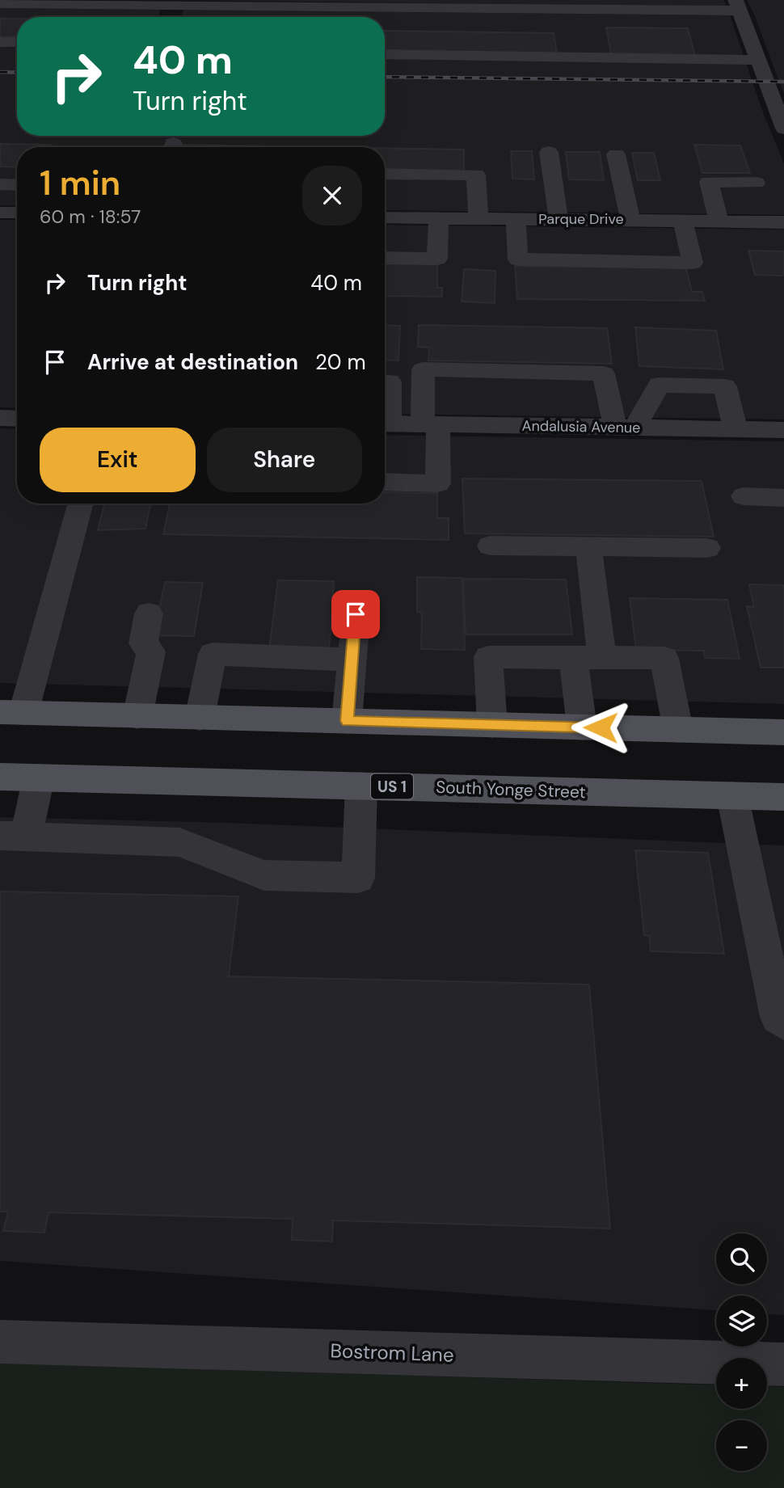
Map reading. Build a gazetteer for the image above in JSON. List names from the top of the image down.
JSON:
{
  "streets": {
    "main road": ["US 1", "South Yonge Street"],
    "street": ["Parque Drive", "Andalusia Avenue", "Bostrom Lane"]
  },
  "page": {
    "turn": ["40 m", "Turn right"],
    "heading": ["1 min", "60 m · 18:57"],
    "list": [
      {
        "name": "Turn right",
        "value": "40 m"
      },
      {
        "name": "Arrive at destination",
        "value": "20 m"
      }
    ],
    "buttons": ["Exit", "Share"],
    "map_buttons": ["+", "−"]
  }
}
